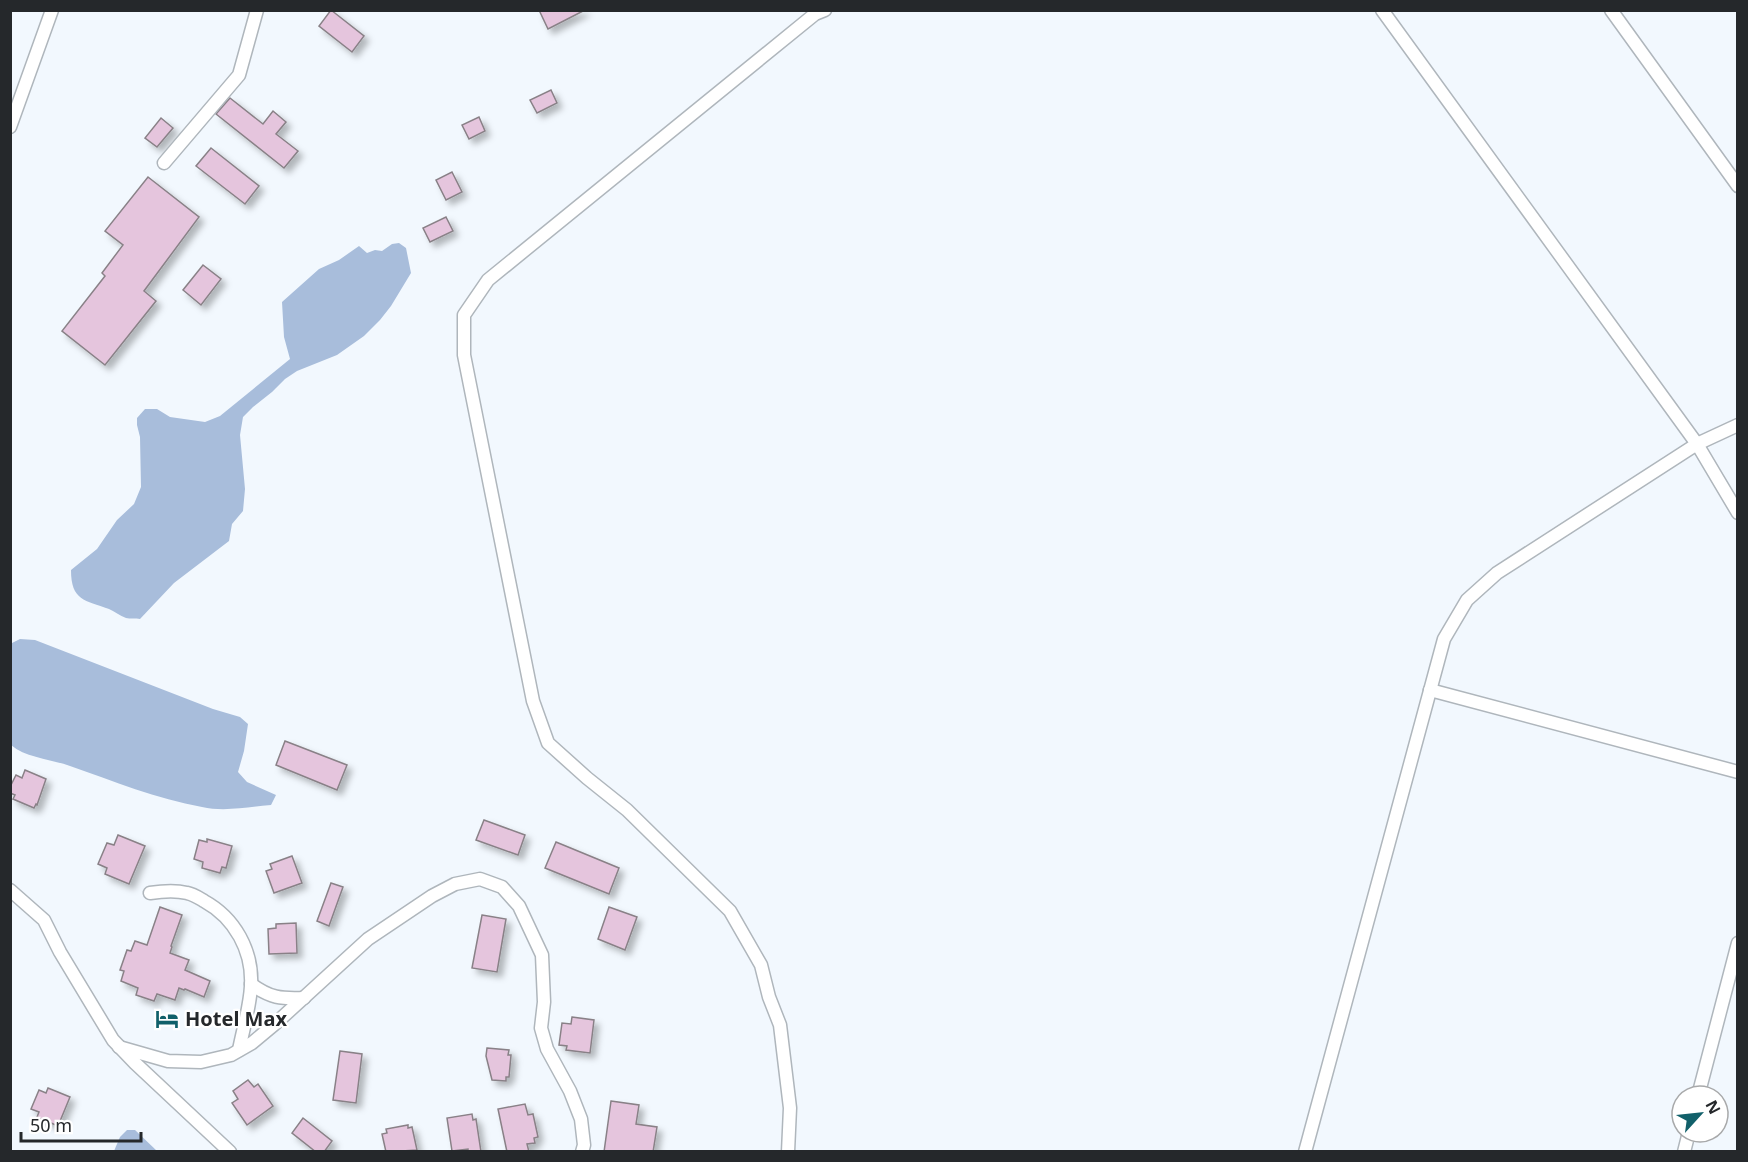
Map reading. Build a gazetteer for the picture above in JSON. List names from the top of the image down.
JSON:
{
  "places": {
    "hotel": ["Hotel Max"]
  },
  "scale_bar": "50 m",
  "north": "top right"
}
